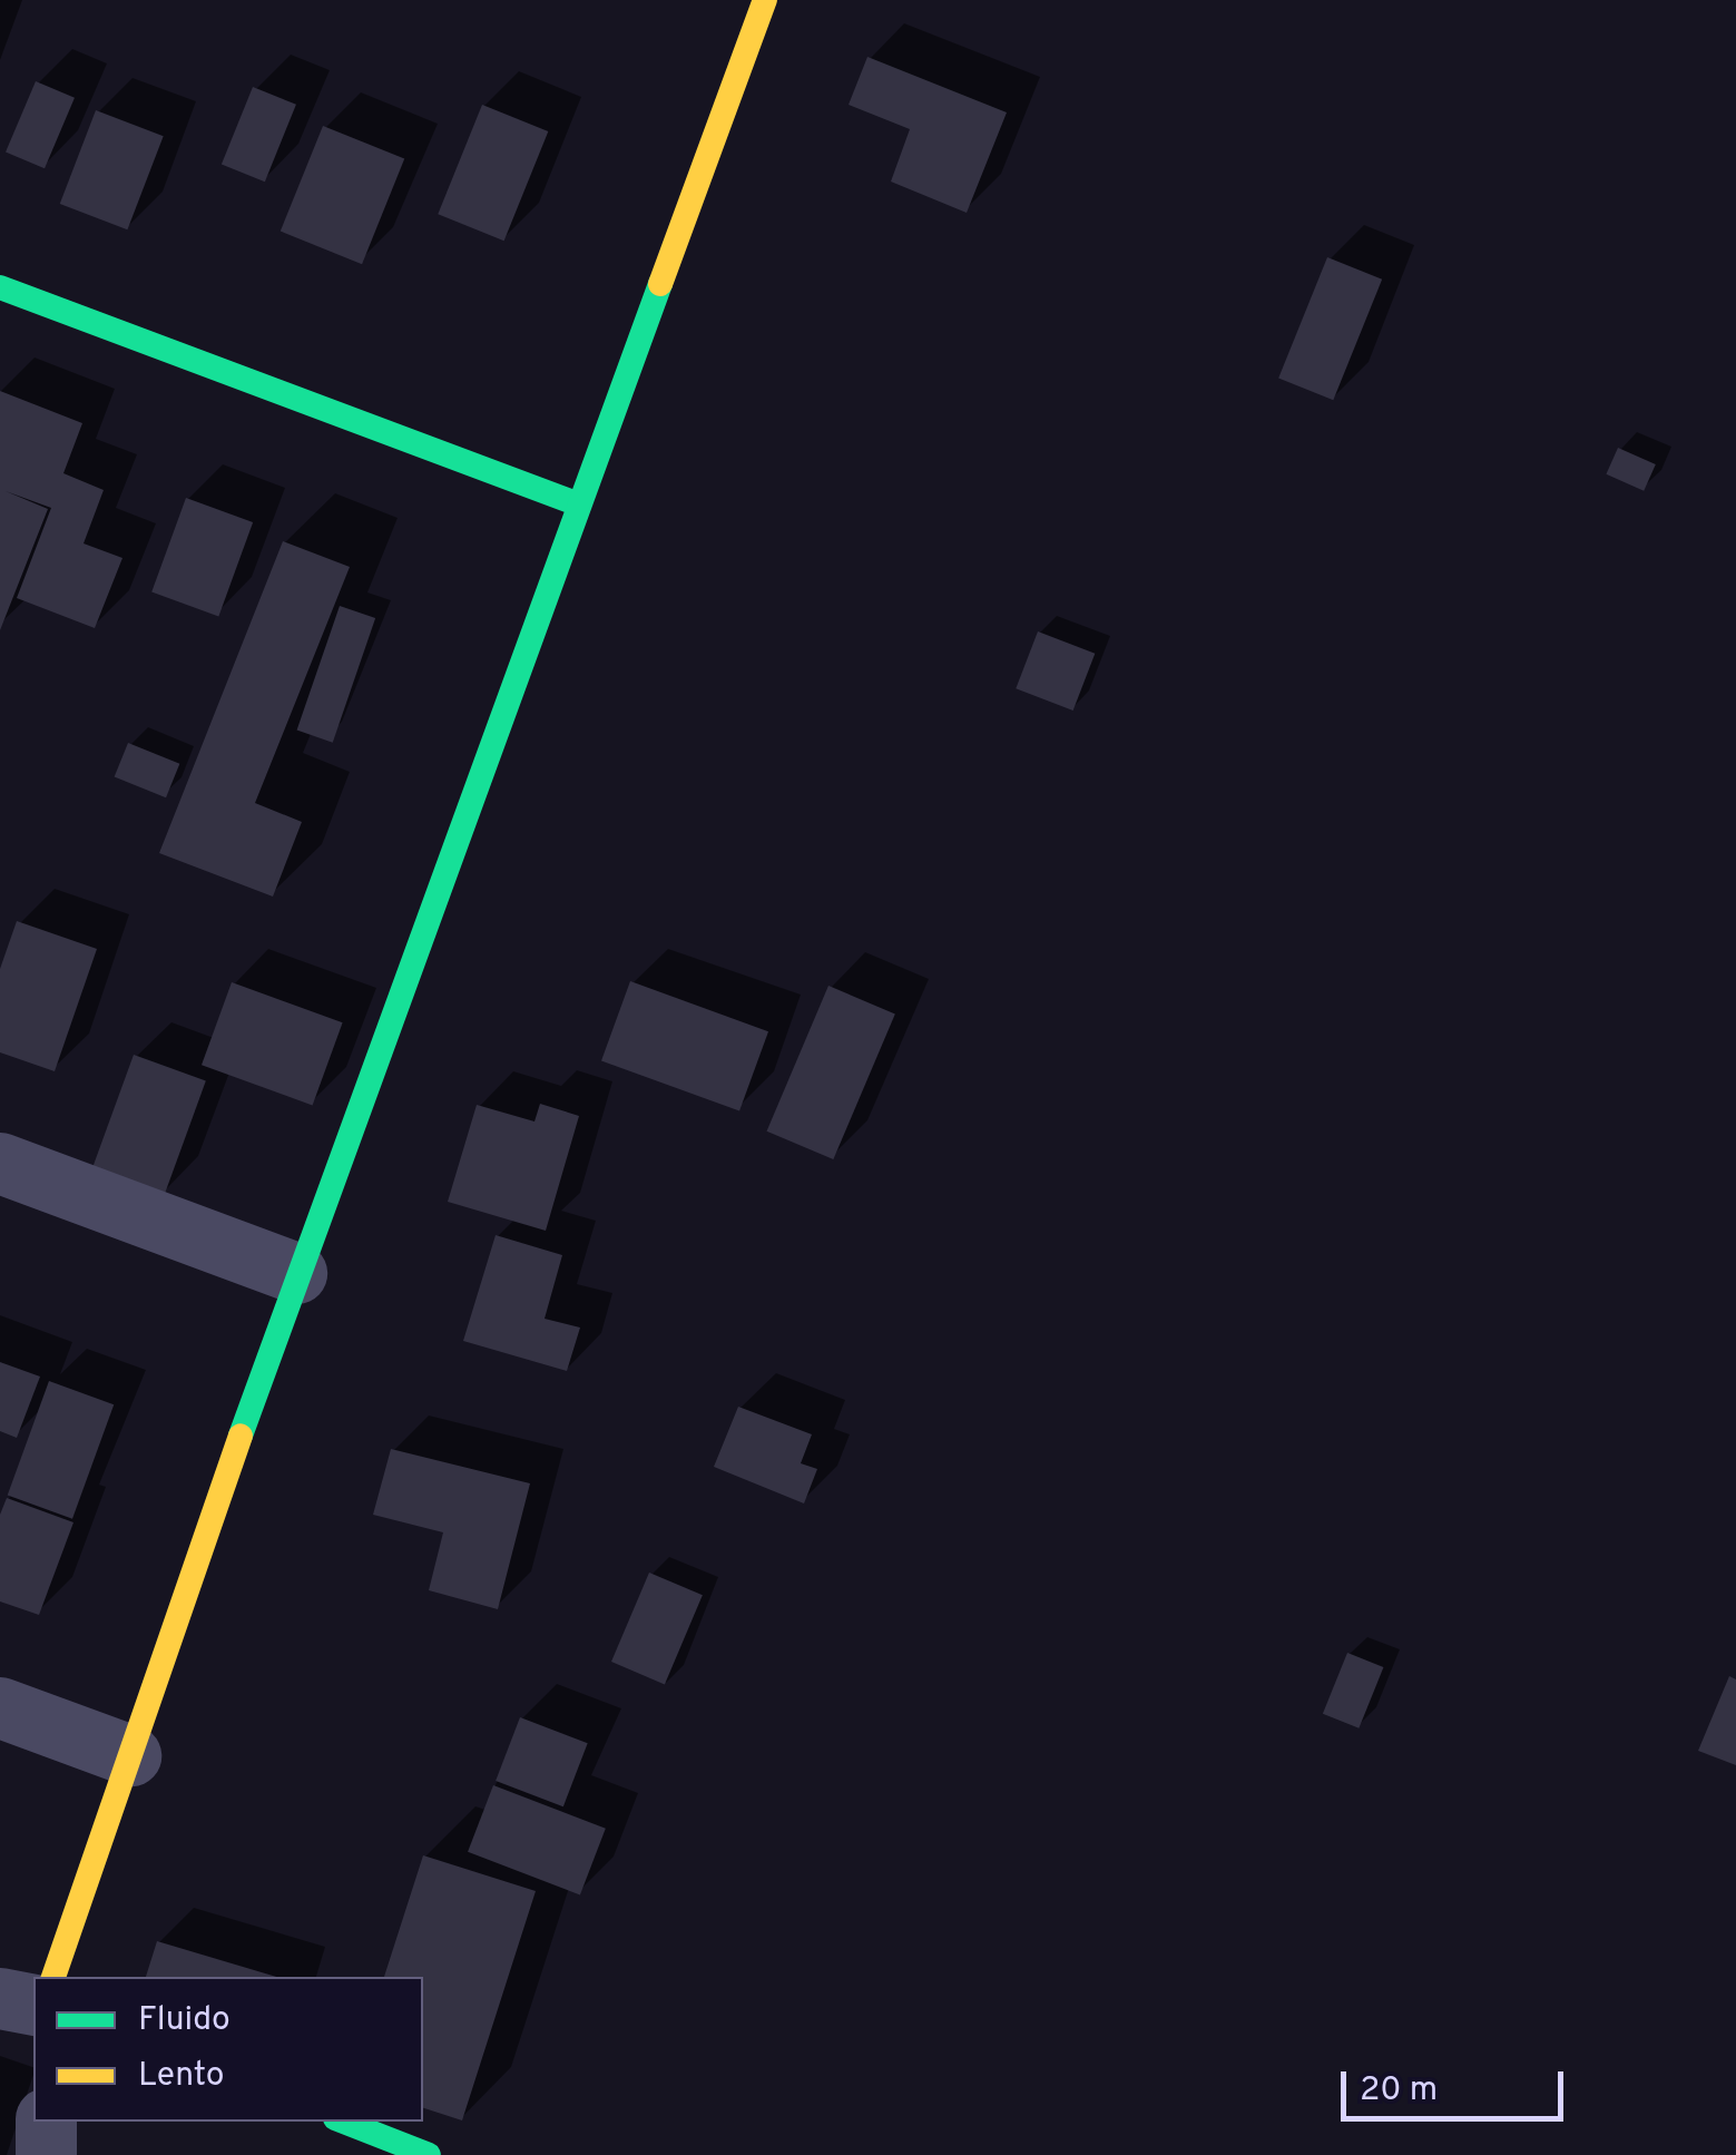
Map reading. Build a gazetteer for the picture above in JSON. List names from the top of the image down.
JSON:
{
  "legend": ["Fluido", "Lento"],
  "scale_bar": "20 m"
}
